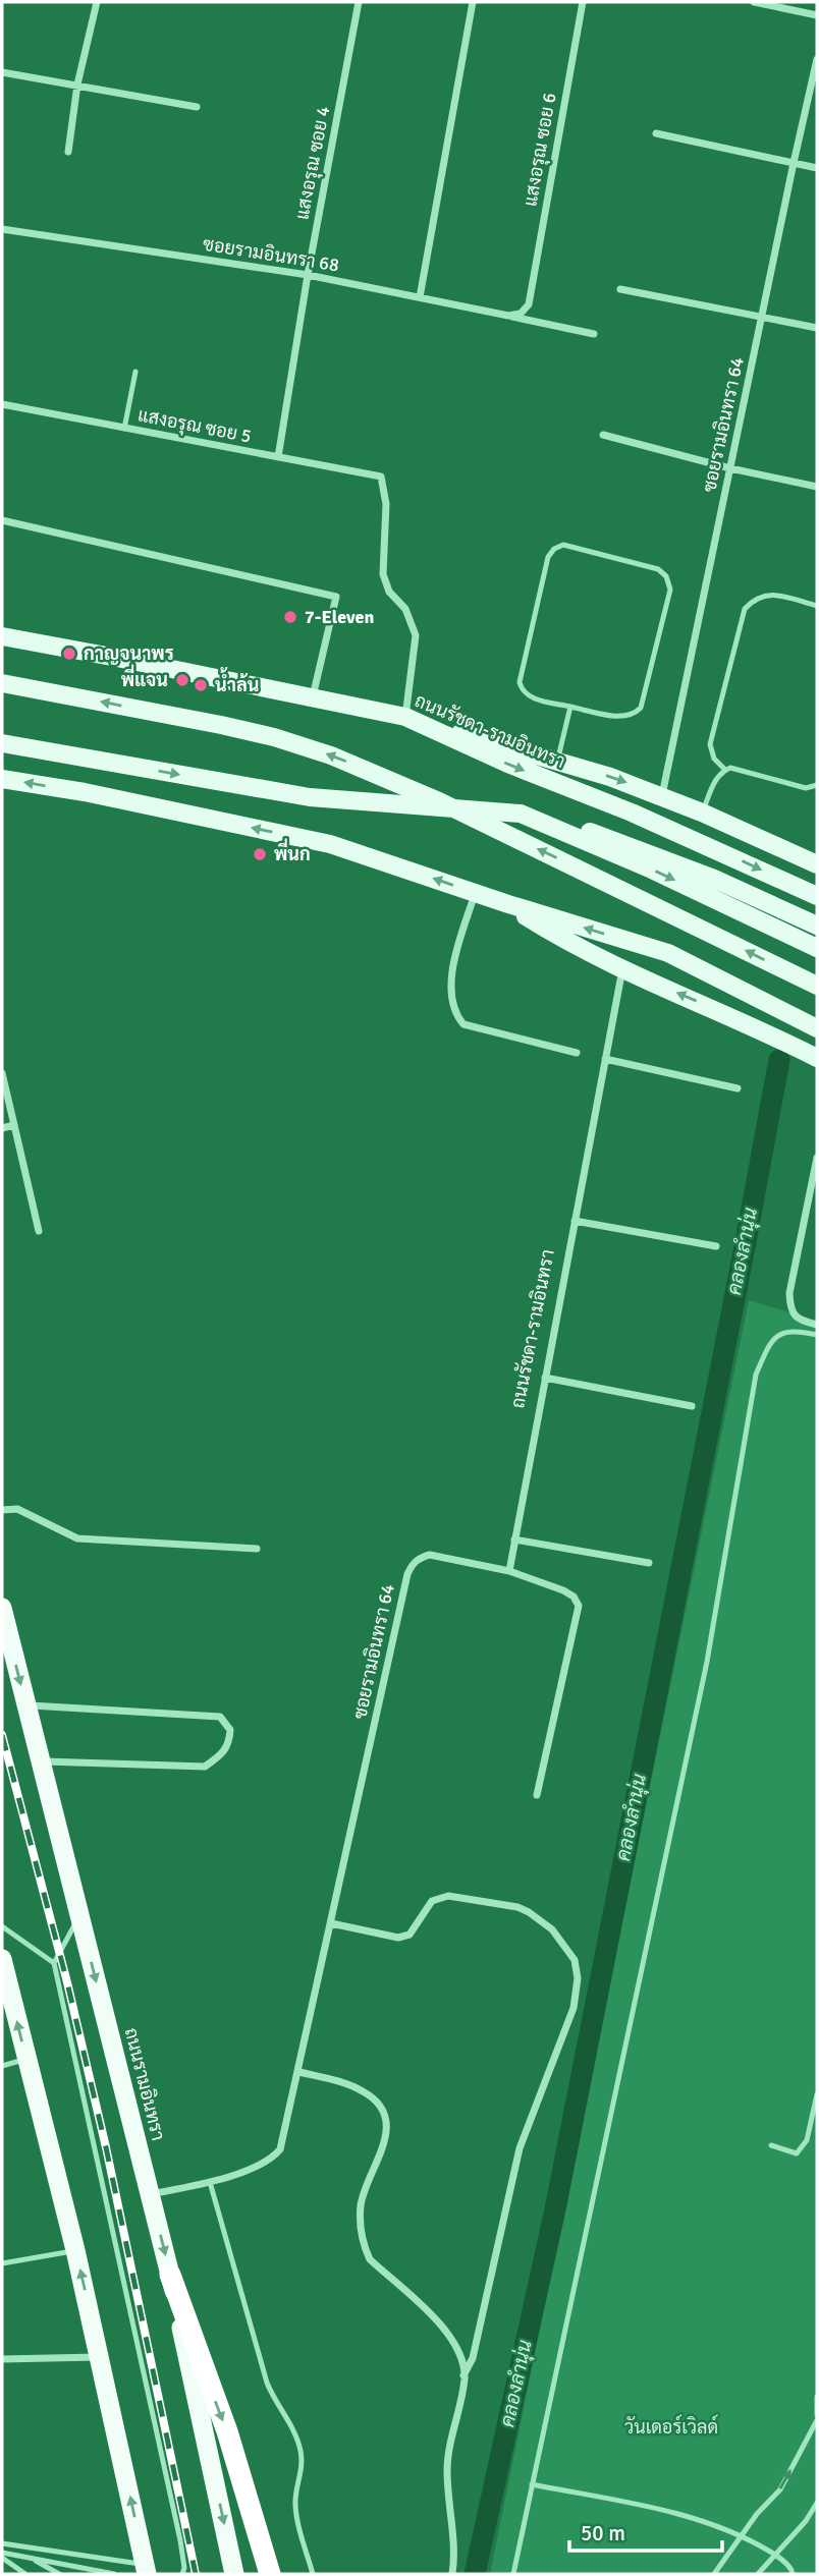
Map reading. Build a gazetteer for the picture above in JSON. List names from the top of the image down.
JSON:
{
  "streets": {
    "highway": ["ถนนรามอินทรา"],
    "main road": ["ถนนรัชดา-รามอินทรา"],
    "street": [
      "แสงอรุณ ซอย 6",
      "แสงอรุณ ซอย 4",
      "ซอยรามอินทรา 68",
      "ซอยรามอินทรา 64",
      "แสงอรุณ ซอย 5"
    ]
  },
  "crossings": [
    ["แสงอรุณ ซอย 6", "ซอยรามอินทรา 68"],
    ["แสงอรุณ ซอย 4", "ซอยรามอินทรา 68"],
    ["แสงอรุณ ซอย 4", "แสงอรุณ ซอย 5"],
    ["ซอยรามอินทรา 64", "ถนนรัชดา-รามอินทรา"],
    ["ซอยรามอินทรา 64", "ถนนรามอินทรา"],
    ["แสงอรุณ ซอย 5", "ถนนรัชดา-รามอินทรา"]
  ],
  "water": ["คลองลำนุ่น"],
  "parks": ["วันเดอร์เวิลด์"],
  "places": [
    "7-Eleven",
    "กาญจนาพร",
    "พี่แจน",
    "น้ำล้น",
    "พี่นก"
  ],
  "scale_bar": "50 m"
}
